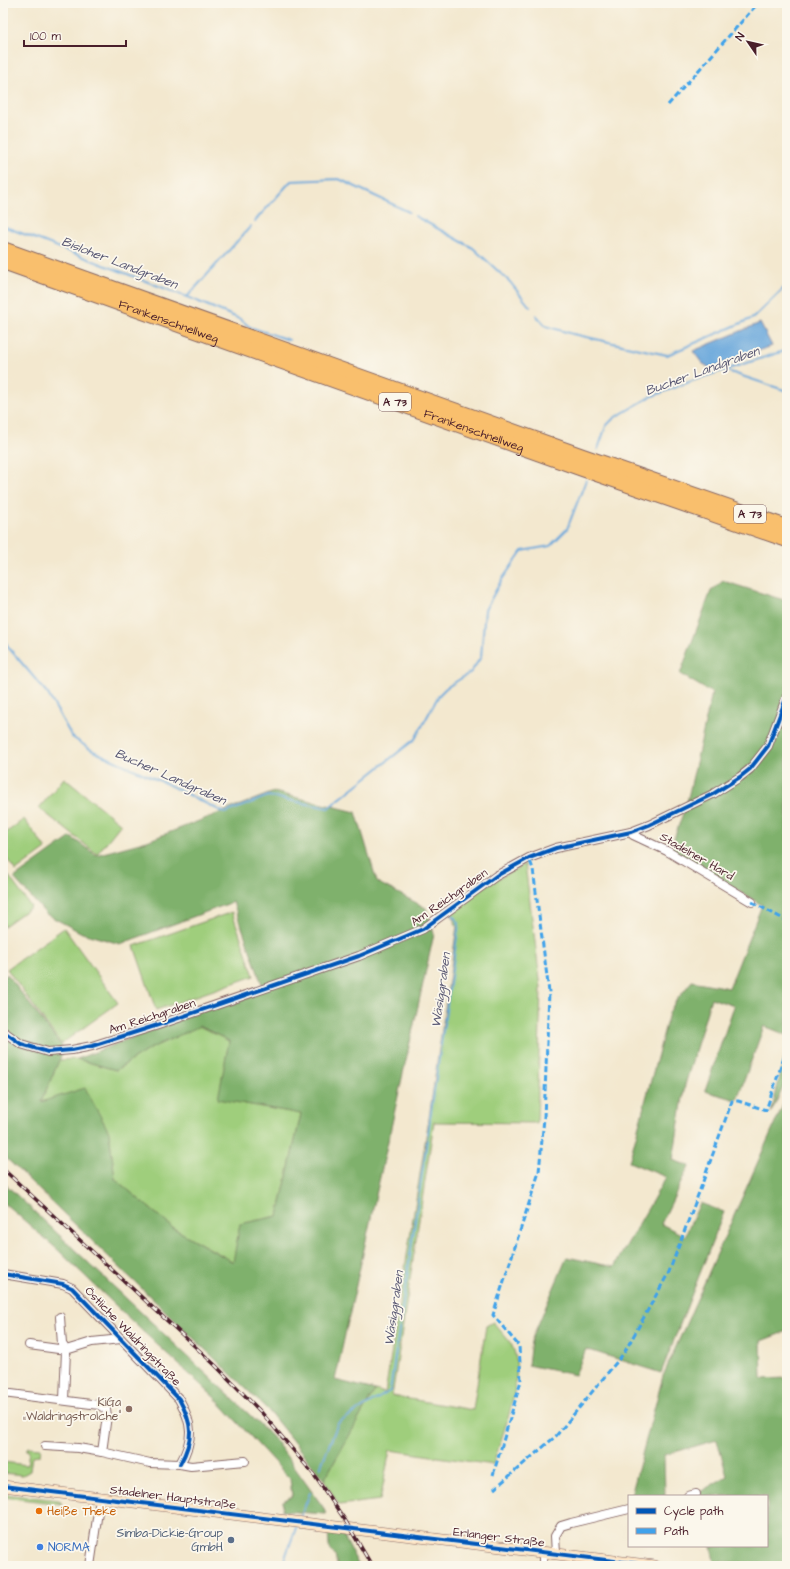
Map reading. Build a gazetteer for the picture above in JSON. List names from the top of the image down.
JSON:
{
  "streets": {
    "highway": ["Frankenschnellweg", "A 73"],
    "main road": ["Stadelner Hauptstraße", "Erlanger Straße"],
    "street": ["Stadelner Hard", "Am Reichgraben", "Östliche Waldringstraße"]
  },
  "crossings": [
    ["Stadelner Hard", "Am Reichgraben"],
    ["Stadelner Hauptstraße", "Erlanger Straße"]
  ],
  "water": ["Bisloher Landgraben", "Bucher Landgraben", "Wäsiggraben"],
  "places": [
    "KiGa „Waldringstrolche“",
    "Heiße Theke",
    "Simba-Dickie-Group GmbH",
    "NORMA"
  ],
  "legend": ["Cycle path", "Path"],
  "scale_bar": "100 m",
  "north": "top left"
}
